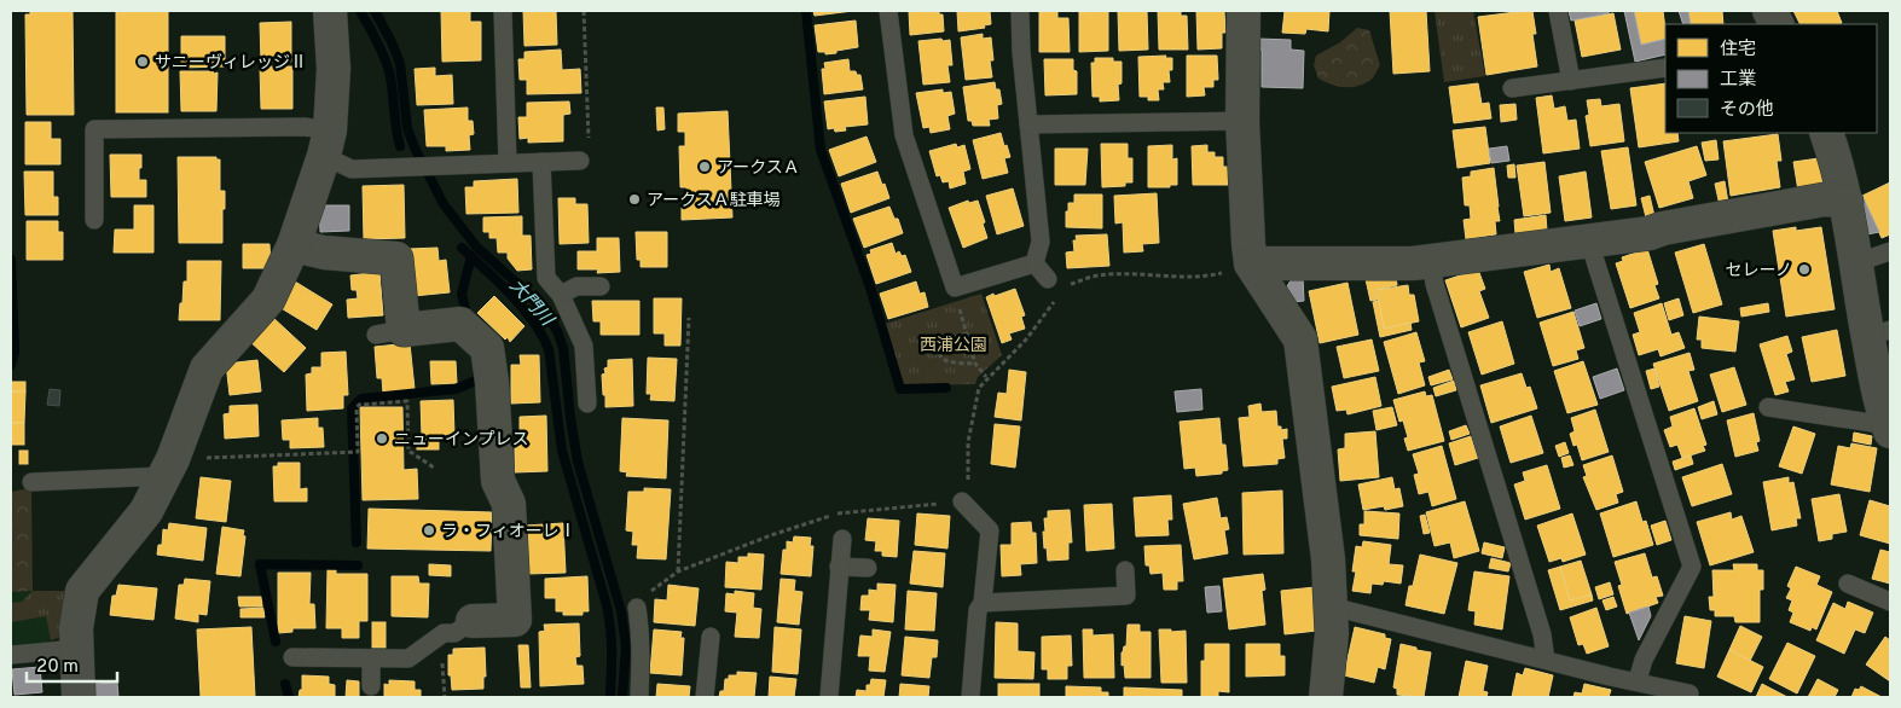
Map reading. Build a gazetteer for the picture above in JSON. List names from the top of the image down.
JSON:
{
  "water": ["大門川"],
  "parks": ["西浦公園"],
  "places": [
    "サニーヴィレッジⅡ",
    "アークスＡ",
    "アークスＡ駐車場",
    "セレーノ",
    "ニューインプレス",
    "ラ・フィオーレⅠ"
  ],
  "legend": ["住宅", "工業", "その他"],
  "scale_bar": "20 m"
}
